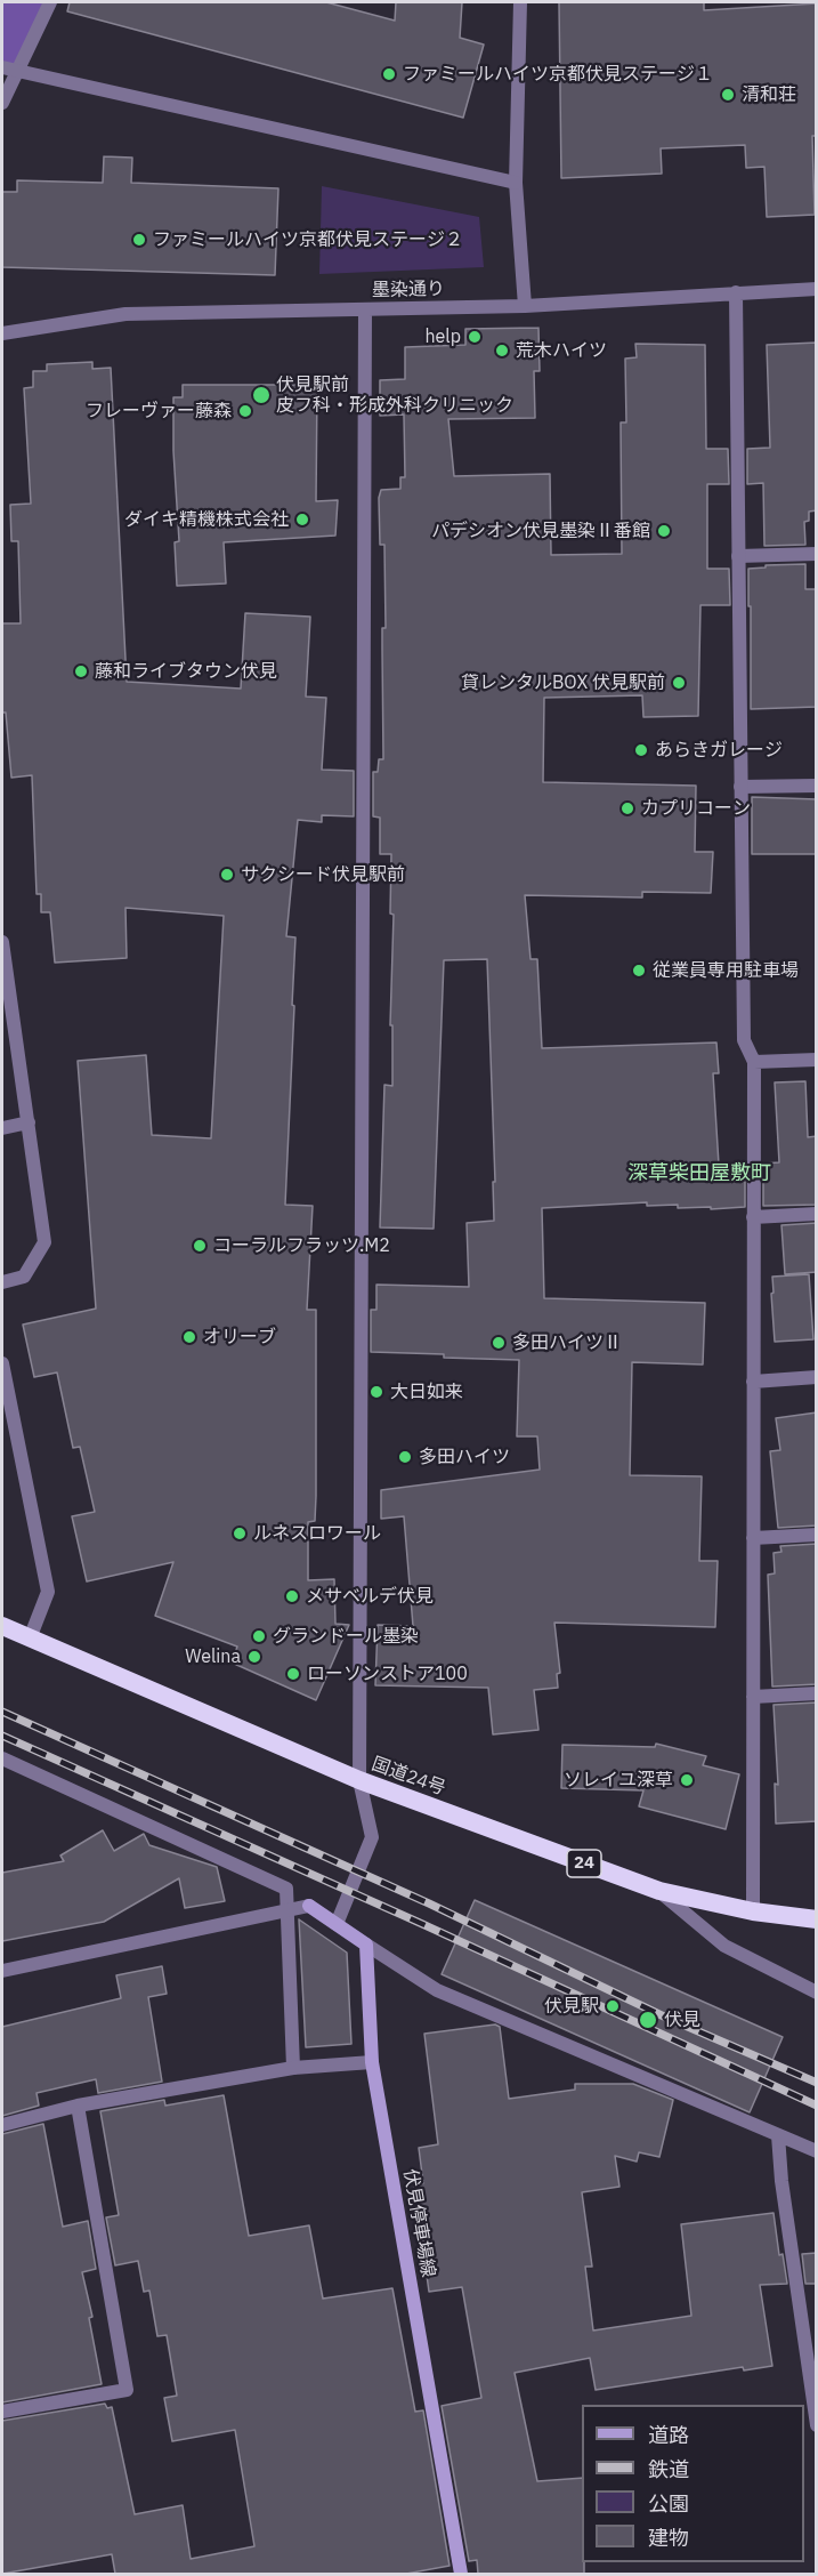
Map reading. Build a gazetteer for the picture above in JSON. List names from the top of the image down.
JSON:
{
  "streets": {
    "highway": ["国道24号", "24"],
    "main road": ["伏見停車場線"],
    "street": ["墨染通り"]
  },
  "districts": ["深草柴田屋敷町"],
  "places": [
    "ファミールハイツ京都伏見ステージ１",
    "清和荘",
    "ファミールハイツ京都伏見ステージ２",
    "help",
    "荒木ハイツ",
    "伏見駅前 皮フ科・形成外科クリニック",
    "フレーヴァー藤森",
    "ダイキ精機株式会社",
    "パデシオン伏見墨染Ⅱ番館",
    "藤和ライブタウン伏見",
    "貸レンタルBOX 伏見駅前",
    "あらきガレージ",
    "カプリコーン",
    "サクシード伏見駅前",
    "従業員専用駐車場",
    "コーラルフラッツ.M2",
    "オリーブ",
    "多田ハイツⅡ",
    "大日如来",
    "多田ハイツ",
    "ルネスロワール",
    "メサベルデ伏見",
    "グランドール墨染",
    "Welina",
    "ローソンストア100",
    "ソレイユ深草",
    "伏見駅",
    "伏見"
  ],
  "legend": [
    "道路",
    "鉄道",
    "公園",
    "建物"
  ]
}
